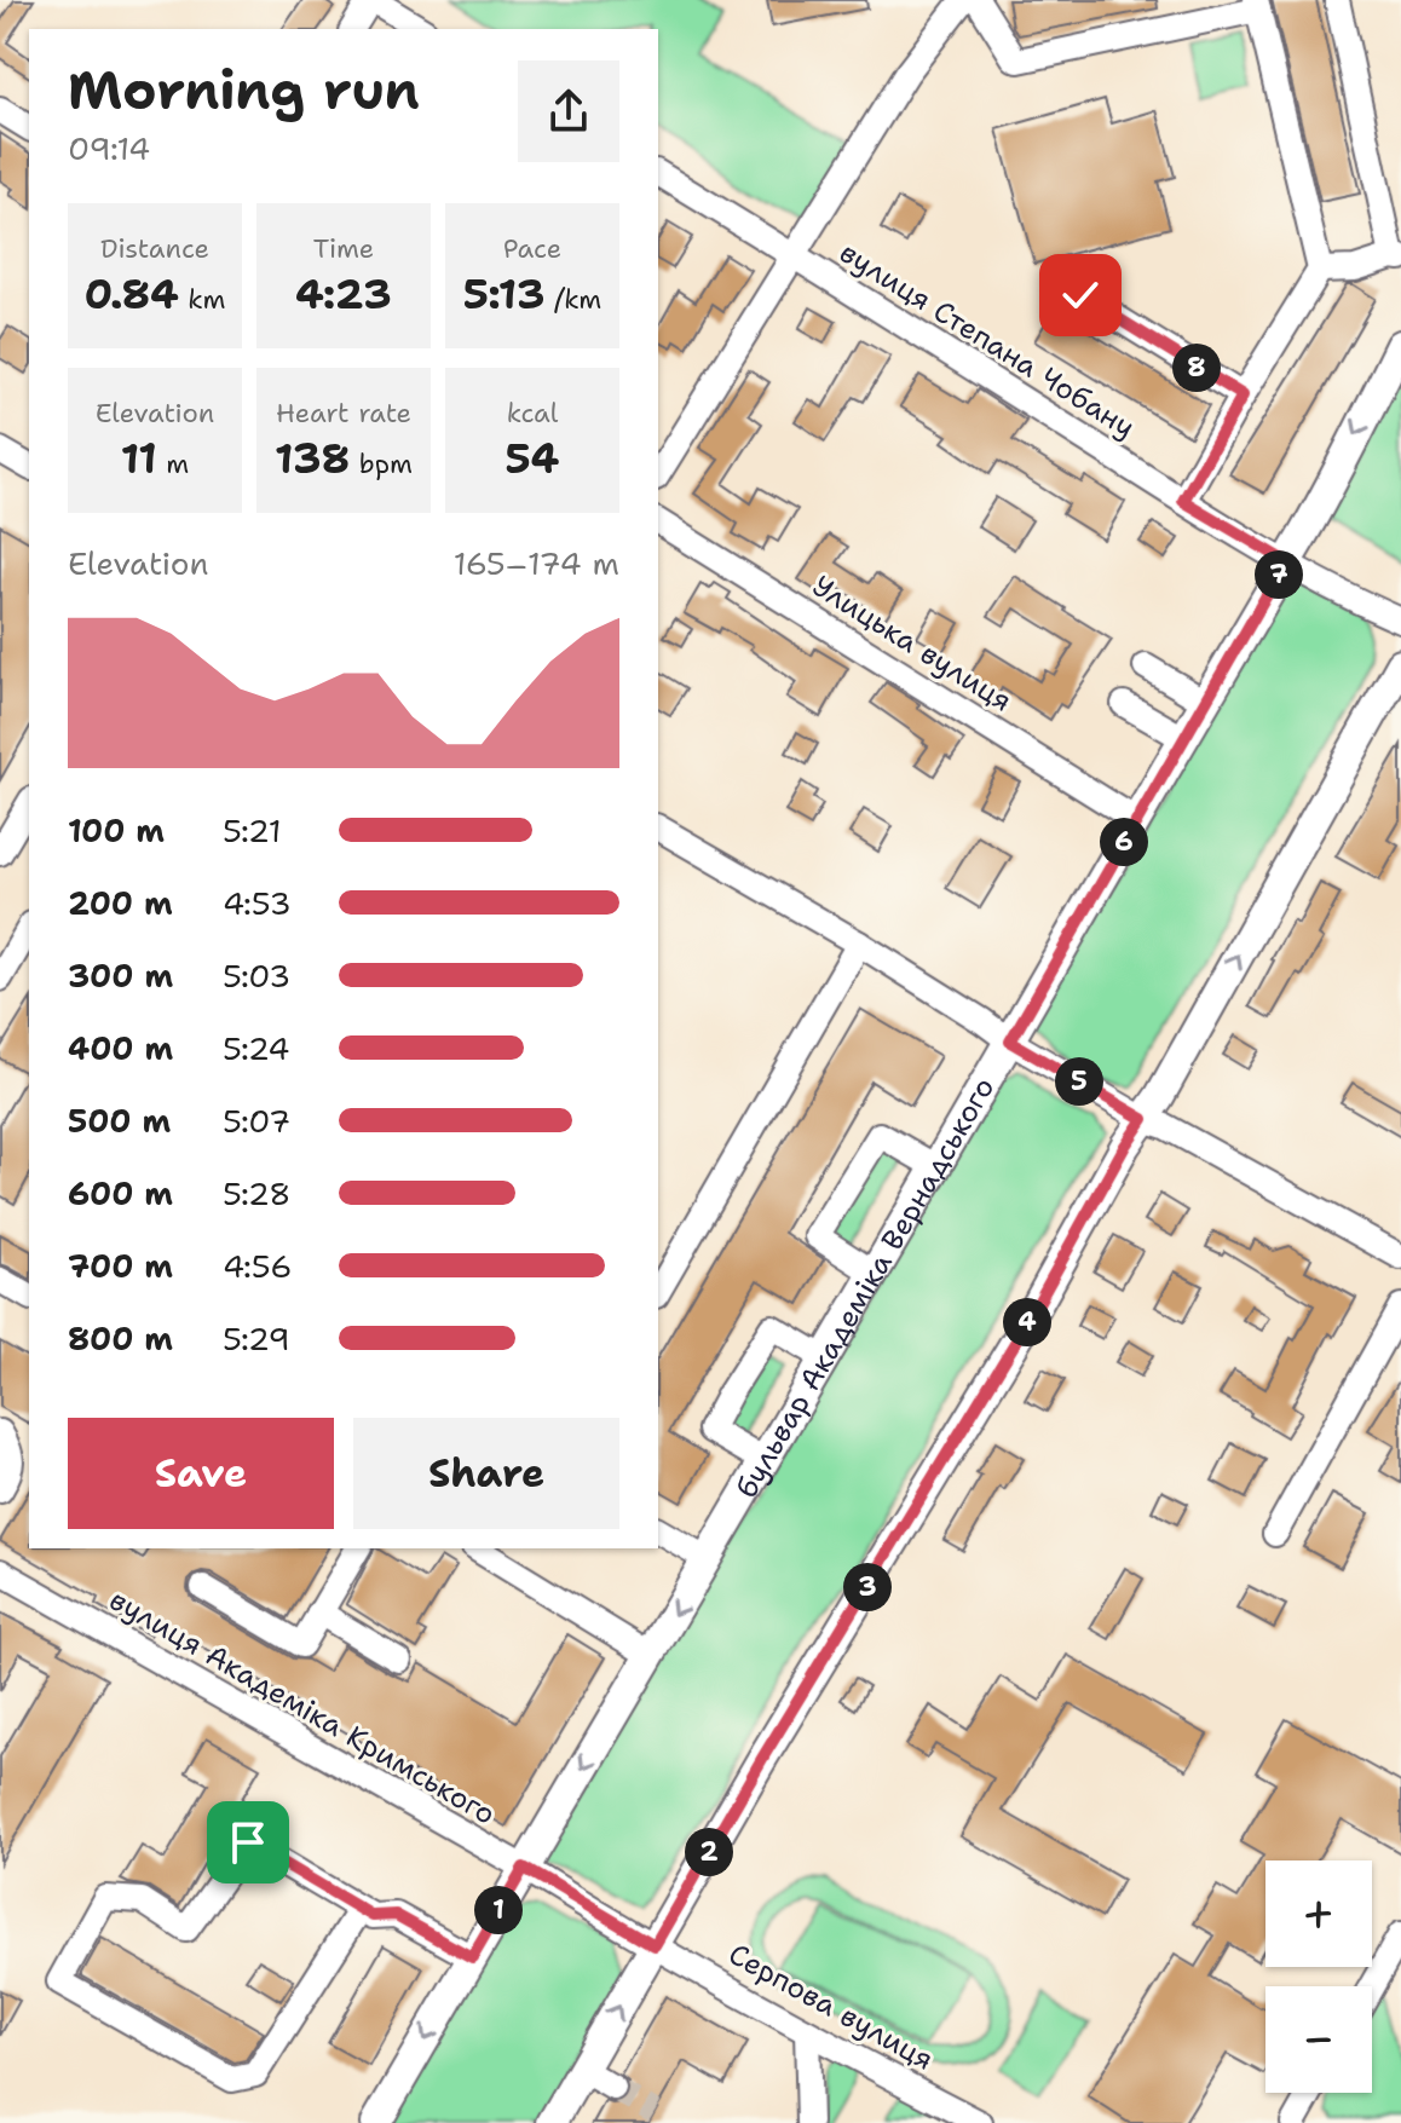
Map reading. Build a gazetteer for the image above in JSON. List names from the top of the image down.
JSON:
{
  "streets": {
    "main road": ["бульвар Академіка Вернадського"],
    "street": [
      "вулиця Степана Чобану",
      "Улицька вулиця",
      "вулиця Академіка Кримського",
      "Серпова вулиця"
    ]
  },
  "crossings": [
    ["вулиця Степана Чобану", "бульвар Академіка Вернадського"],
    ["Улицька вулиця", "бульвар Академіка Вернадського"],
    ["бульвар Академіка Вернадського", "вулиця Академіка Кримського"],
    ["вулиця Академіка Кримського", "Серпова вулиця"]
  ],
  "page": {
    "heading": ["Morning run", "09:14"],
    "stats": [
      ["Distance", "0.84 km"],
      ["Time", "4:23"],
      ["Pace", "5:13 /km"],
      ["Elevation", "11 m"],
      ["Heart rate", "138 bpm"],
      ["kcal", "54"]
    ],
    "pins": [
      "8",
      "7",
      "6",
      "5",
      "4",
      "3",
      "2",
      "1"
    ],
    "chart": ["Elevation", "165–174 m"],
    "list": [
      {
        "name": "100 m",
        "note": "5:21"
      },
      {
        "name": "200 m",
        "note": "4:53"
      },
      {
        "name": "300 m",
        "note": "5:03"
      },
      {
        "name": "400 m",
        "note": "5:24"
      },
      {
        "name": "500 m",
        "note": "5:07"
      },
      {
        "name": "600 m",
        "note": "5:28"
      },
      {
        "name": "700 m",
        "note": "4:56"
      },
      {
        "name": "800 m",
        "note": "5:29"
      }
    ],
    "buttons": ["Save", "Share"],
    "map_buttons": ["+", "−"]
  }
}
